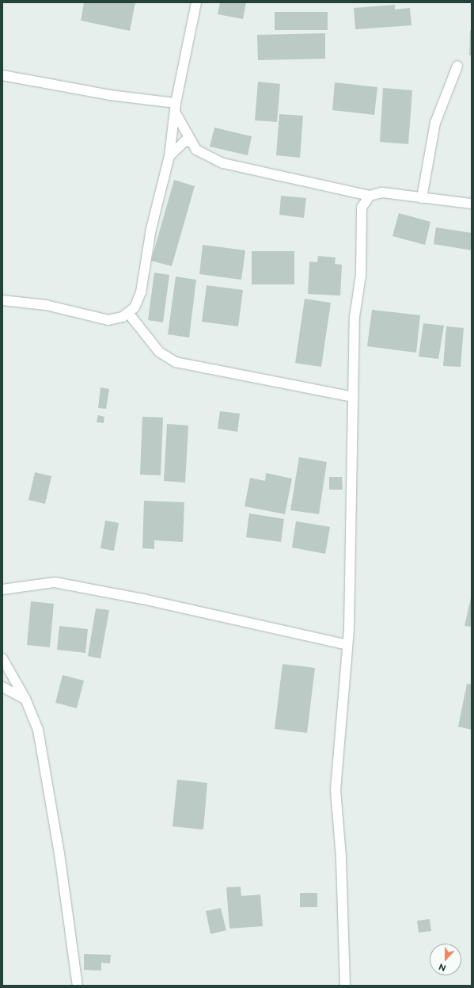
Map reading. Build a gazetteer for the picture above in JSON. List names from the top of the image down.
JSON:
{
  "north": "bottom"
}
